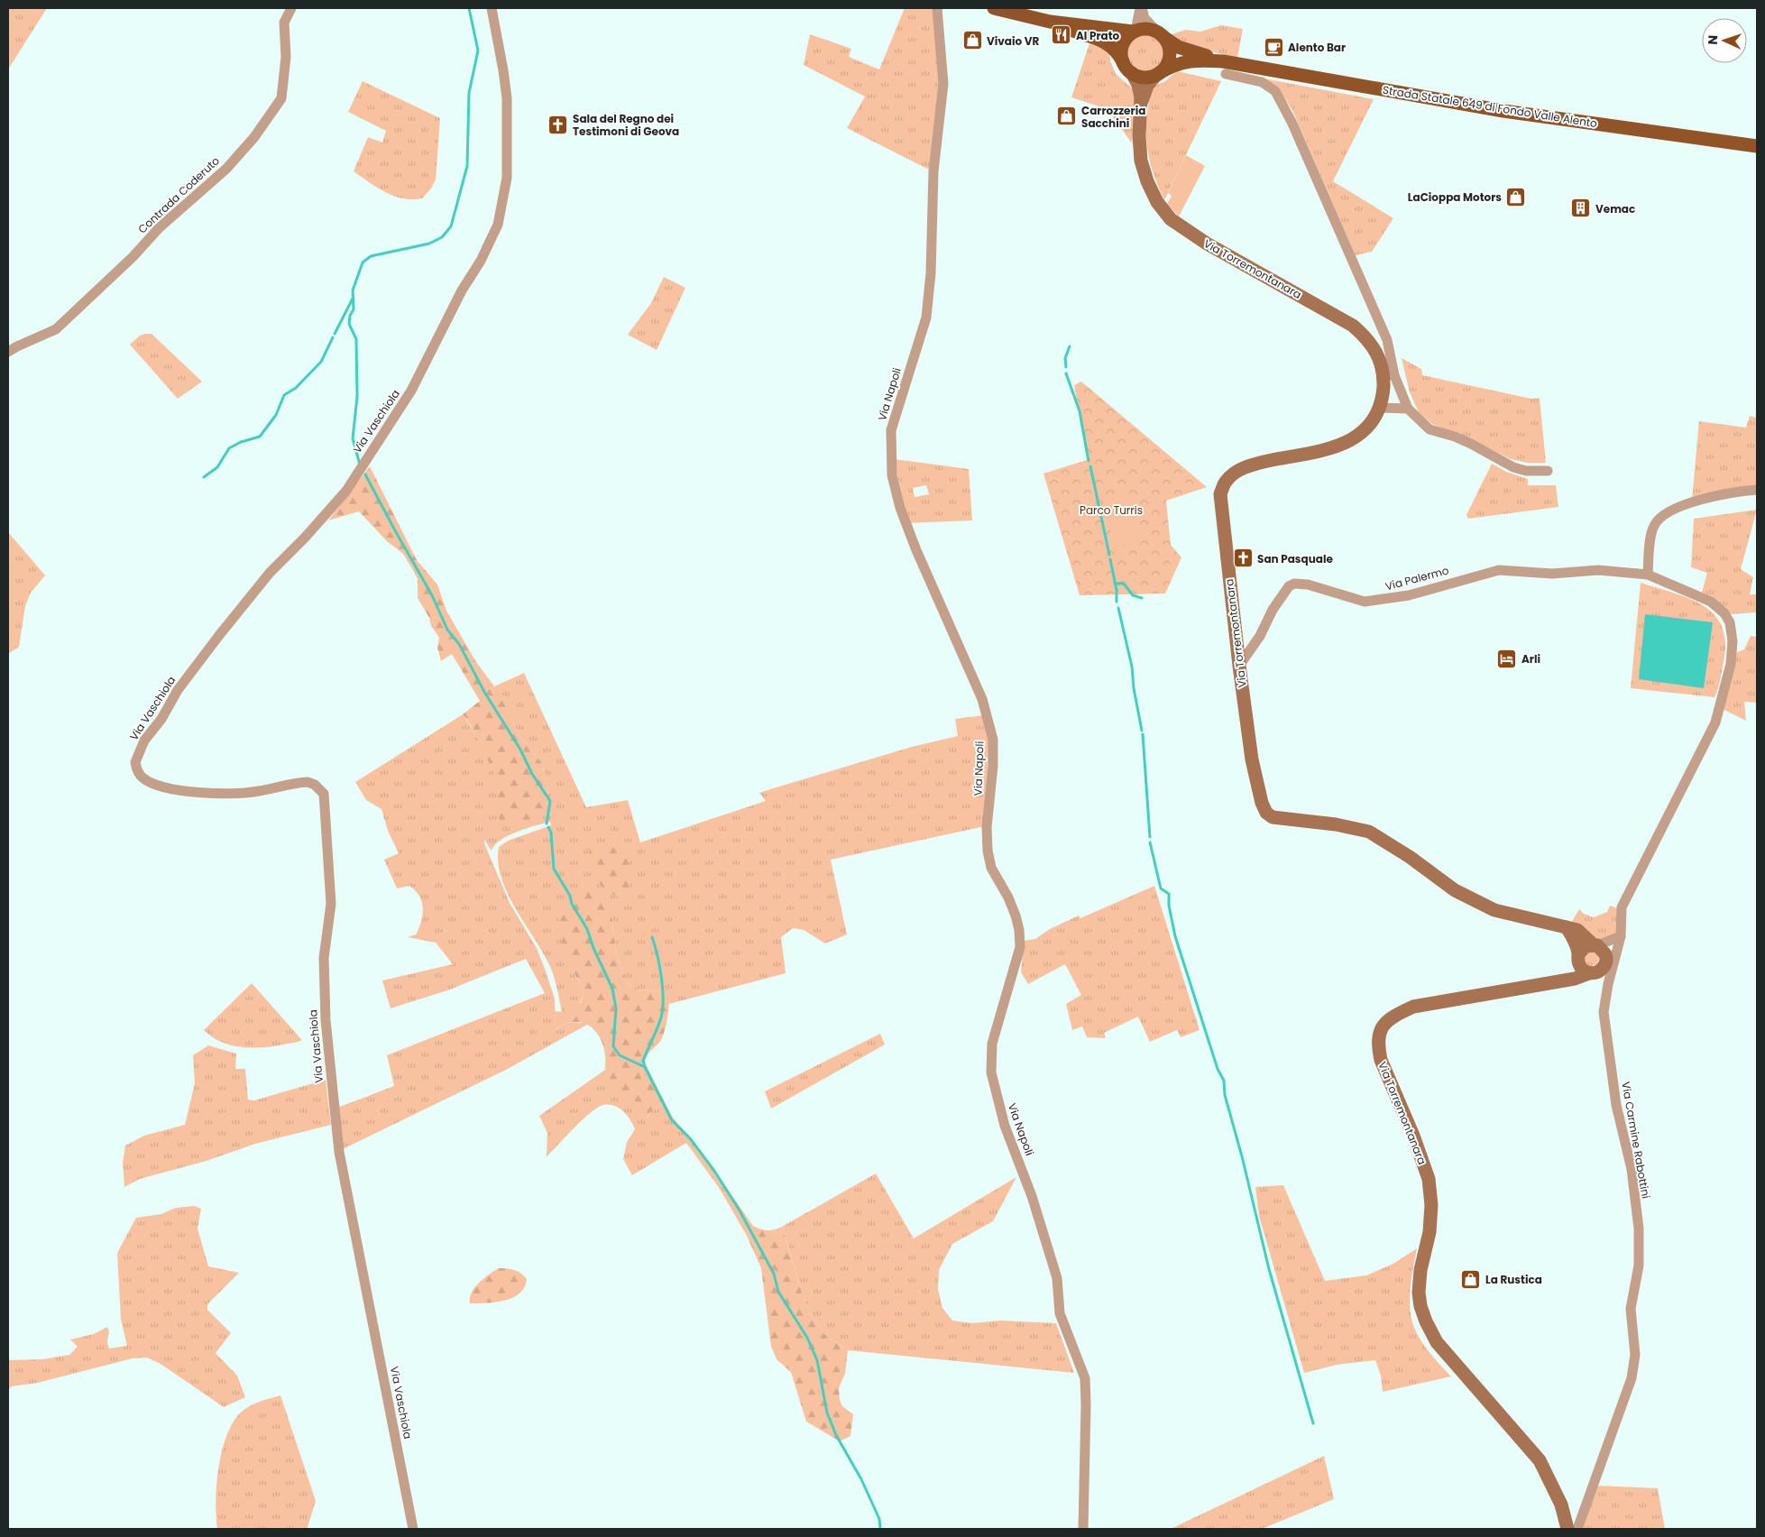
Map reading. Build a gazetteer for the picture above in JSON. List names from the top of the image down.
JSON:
{
  "streets": {
    "main road": ["Strada Statale 649 di Fondo Valle Alento"],
    "street": [
      "Contrada Coderuto",
      "Via Torremontanara",
      "Via Napoli",
      "Via Vaschiola",
      "Via Palermo",
      "Via Carmine Rabottini"
    ]
  },
  "crossings": [
    ["Strada Statale 649 di Fondo Valle Alento", "Via Torremontanara"],
    ["Via Torremontanara", "Via Palermo"],
    ["Via Palermo", "Via Carmine Rabottini"]
  ],
  "parks": ["Parco Turris"],
  "places": {
    "restaurant": ["Al Prato"],
    "shop": [
      "Vivaio VR",
      "Carrozzeria Sacchini",
      "LaCioppa Motors",
      "La Rustica"
    ],
    "cafe": ["Alento Bar"],
    "church": ["Sala del Regno dei Testimoni di Geova", "San Pasquale"],
    "building": ["Vemac"],
    "hotel": ["Arli"]
  },
  "north": "left"
}
